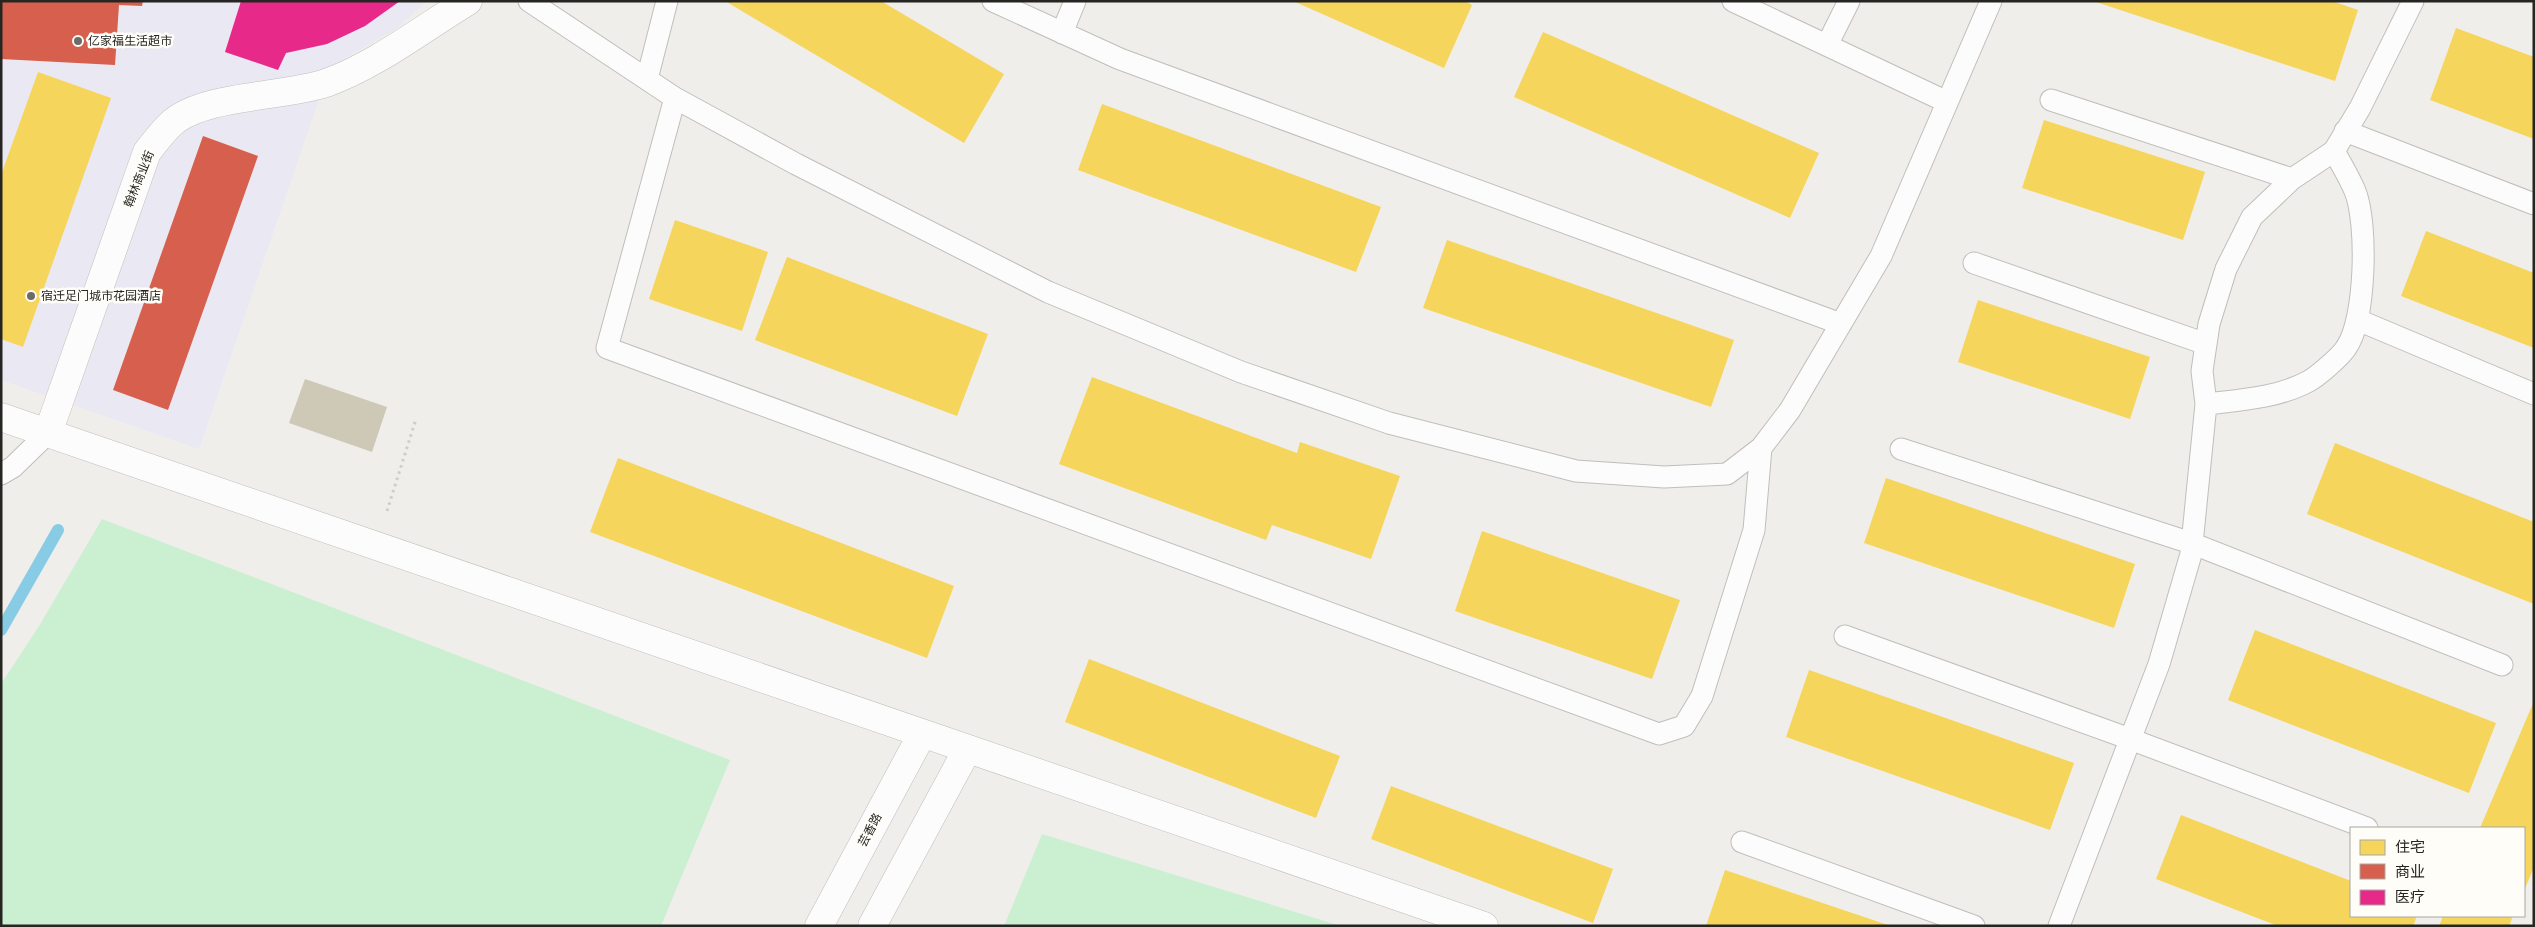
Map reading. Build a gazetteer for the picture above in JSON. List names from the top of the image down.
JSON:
{
  "streets": {
    "street": ["翰林商业街", "芸香路"]
  },
  "places": ["亿家福生活超市", "宿迁足门城市花园酒店"],
  "legend": ["住宅", "商业", "医疗"]
}
